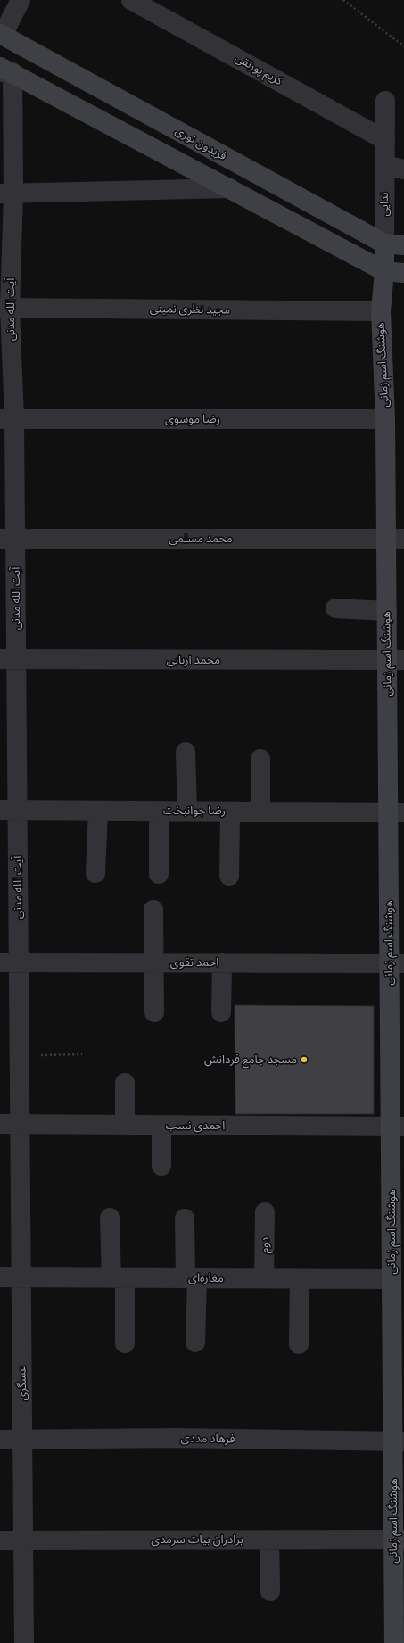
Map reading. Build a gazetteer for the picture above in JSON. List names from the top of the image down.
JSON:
{
  "streets": {
    "street": [
      "کریم پورتقی",
      "فریدون نوری",
      "ندایی",
      "آیت‌ الله مدنی",
      "مجید نظری نمینی",
      "هوشنگ اسم زمانی",
      "رضا موسوی",
      "محمد مسلمی",
      "محمد اربابی",
      "رضا جوانبخت",
      "احمد تقوی",
      "احمدی نسب",
      "دوم",
      "مغازه‌ای",
      "عسگری",
      "فرهاد مددی",
      "برادران بیات سرمدی"
    ]
  },
  "crossings": [
    ["کریم پورتقی", "ندایی"],
    ["فریدون نوری", "ندایی"],
    ["فریدون نوری", "هوشنگ اسم زمانی"],
    ["ندایی", "هوشنگ اسم زمانی"],
    ["آیت‌ الله مدنی", "مجید نظری نمینی"],
    ["آیت‌ الله مدنی", "رضا موسوی"],
    ["آیت‌ الله مدنی", "محمد مسلمی"],
    ["آیت‌ الله مدنی", "محمد اربابی"],
    ["آیت‌ الله مدنی", "رضا جوانبخت"],
    ["آیت‌ الله مدنی", "احمد تقوی"],
    ["آیت‌ الله مدنی", "احمدی نسب"],
    ["آیت‌ الله مدنی", "عسگری"],
    ["مجید نظری نمینی", "هوشنگ اسم زمانی"],
    ["هوشنگ اسم زمانی", "رضا موسوی"],
    ["هوشنگ اسم زمانی", "محمد مسلمی"],
    ["هوشنگ اسم زمانی", "محمد اربابی"],
    ["هوشنگ اسم زمانی", "رضا جوانبخت"],
    ["هوشنگ اسم زمانی", "احمد تقوی"],
    ["هوشنگ اسم زمانی", "احمدی نسب"],
    ["هوشنگ اسم زمانی", "مغازه‌ای"],
    ["هوشنگ اسم زمانی", "فرهاد مددی"],
    ["هوشنگ اسم زمانی", "برادران بیات سرمدی"],
    ["احمدی نسب", "عسگری"],
    ["دوم", "مغازه‌ای"],
    ["مغازه‌ای", "عسگری"],
    ["عسگری", "فرهاد مددی"],
    ["عسگری", "برادران بیات سرمدی"]
  ],
  "places": ["مسجد جامع فردانش"]
}
